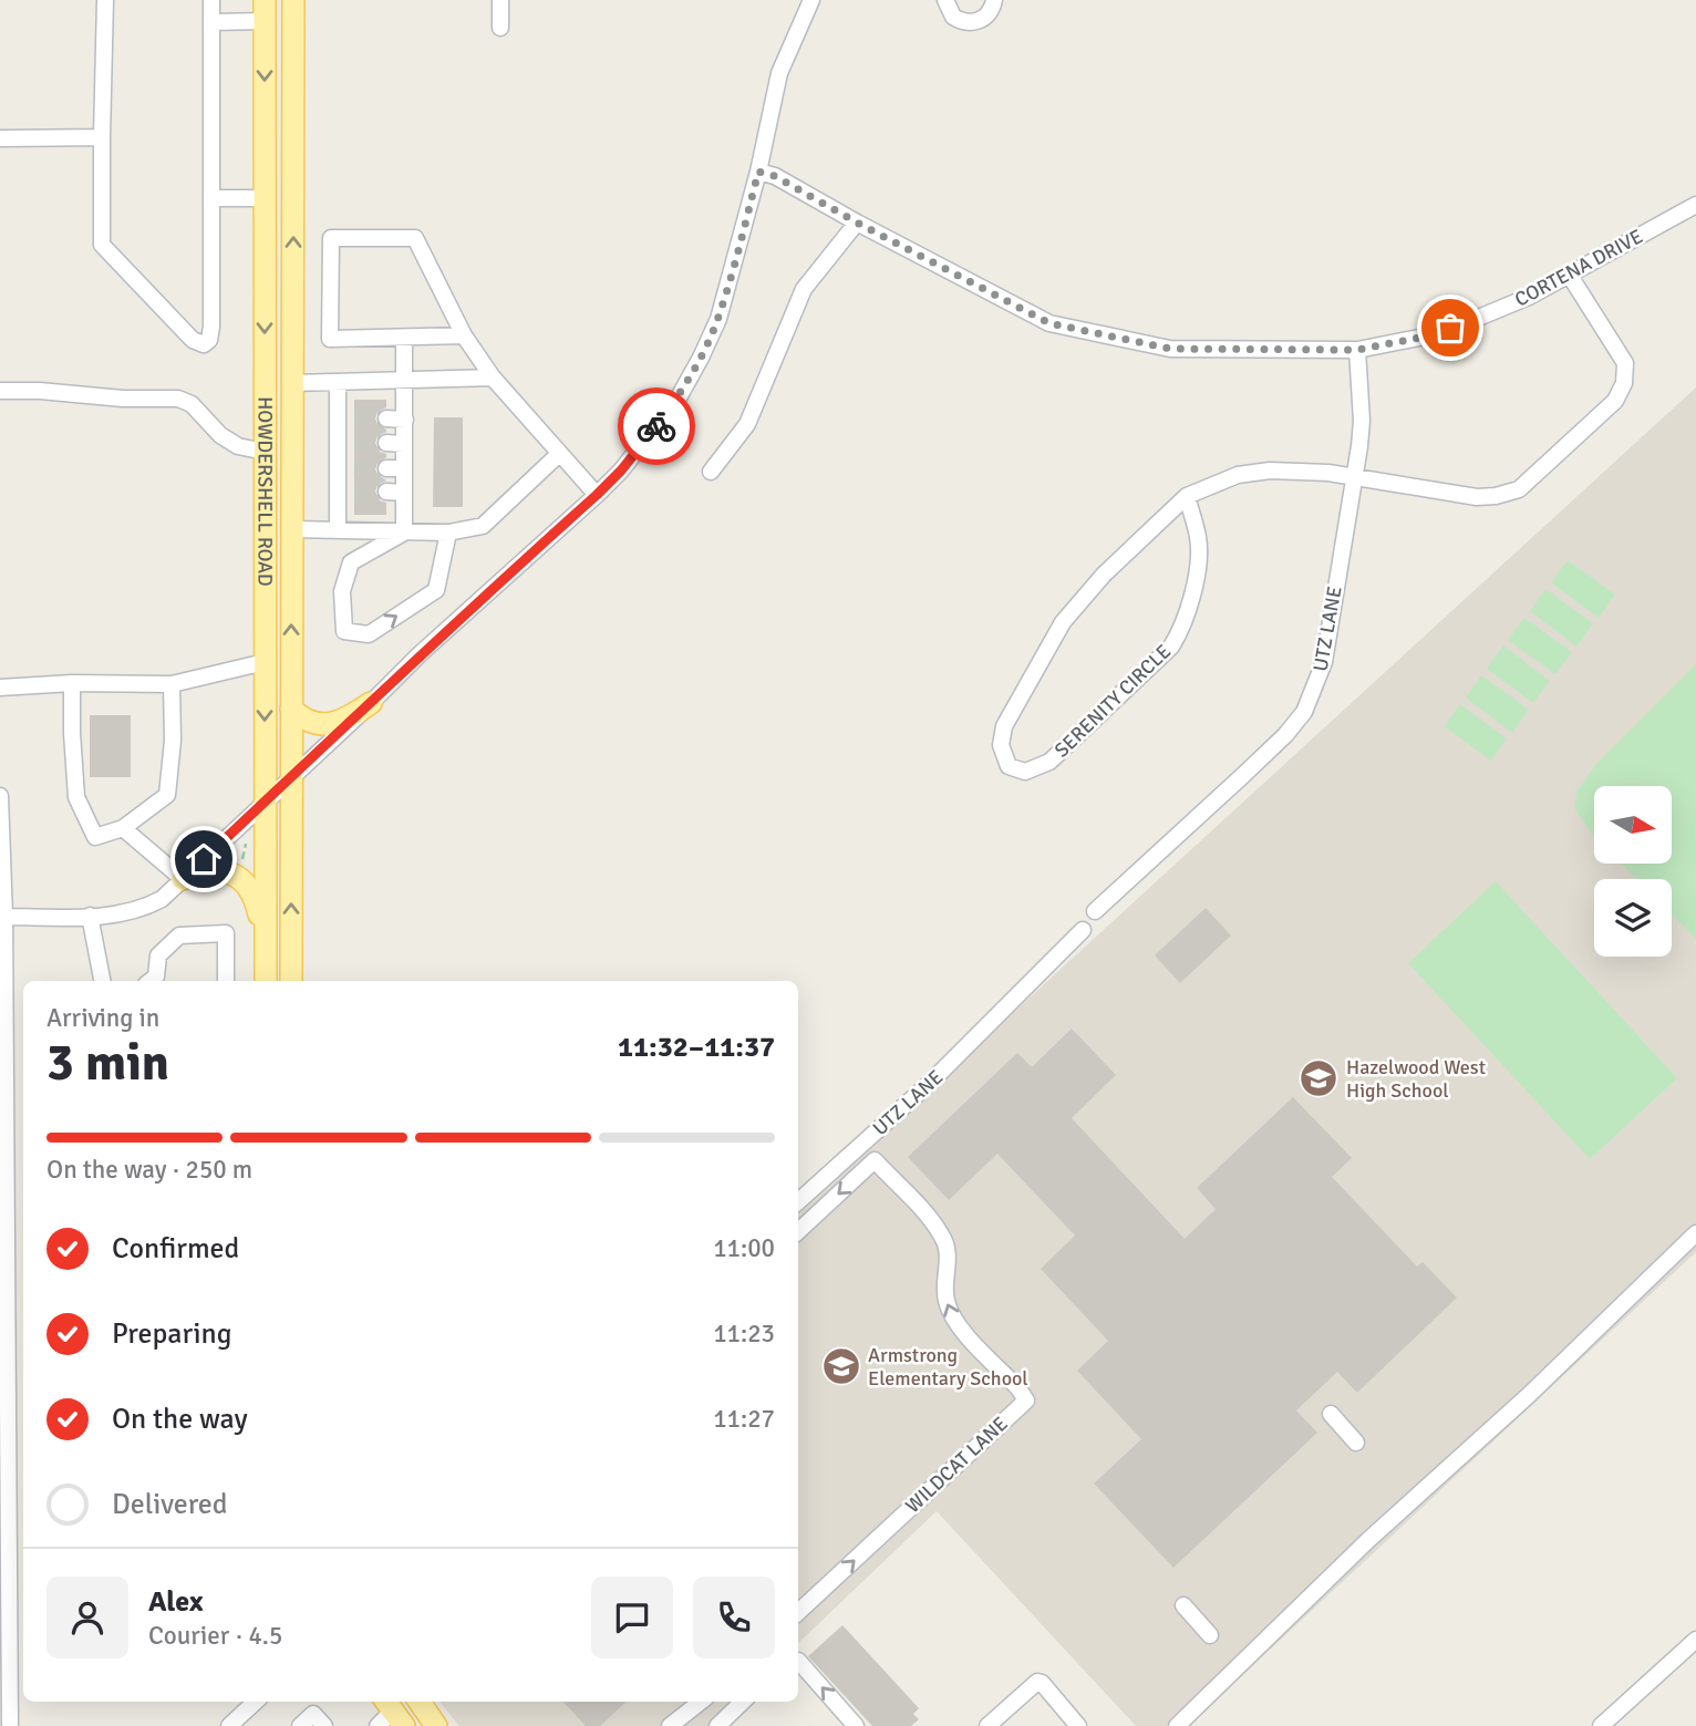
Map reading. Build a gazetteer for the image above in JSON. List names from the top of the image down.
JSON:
{
  "streets": {
    "main road": ["HOWDERSHELL ROAD"],
    "street": [
      "CORTENA DRIVE",
      "UTZ LANE",
      "SERENITY CIRCLE",
      "WILDCAT LANE"
    ]
  },
  "crossings": [
    ["CORTENA DRIVE", "UTZ LANE"],
    ["CORTENA DRIVE", "SERENITY CIRCLE"],
    ["UTZ LANE", "SERENITY CIRCLE"]
  ],
  "places": {
    "school or university": ["Hazelwood West High School", "Armstrong Elementary School"]
  },
  "north": "right",
  "page": {
    "heading": ["3 min", "Arriving in", "11:32–11:37"],
    "panel": ["Alex", "Courier · 4.5"],
    "bar": "On the way · 250 m",
    "list": [
      ["Confirmed", "11:00"],
      ["Preparing", "11:23"],
      ["On the way", "11:27"],
      "Delivered"
    ]
  }
}
